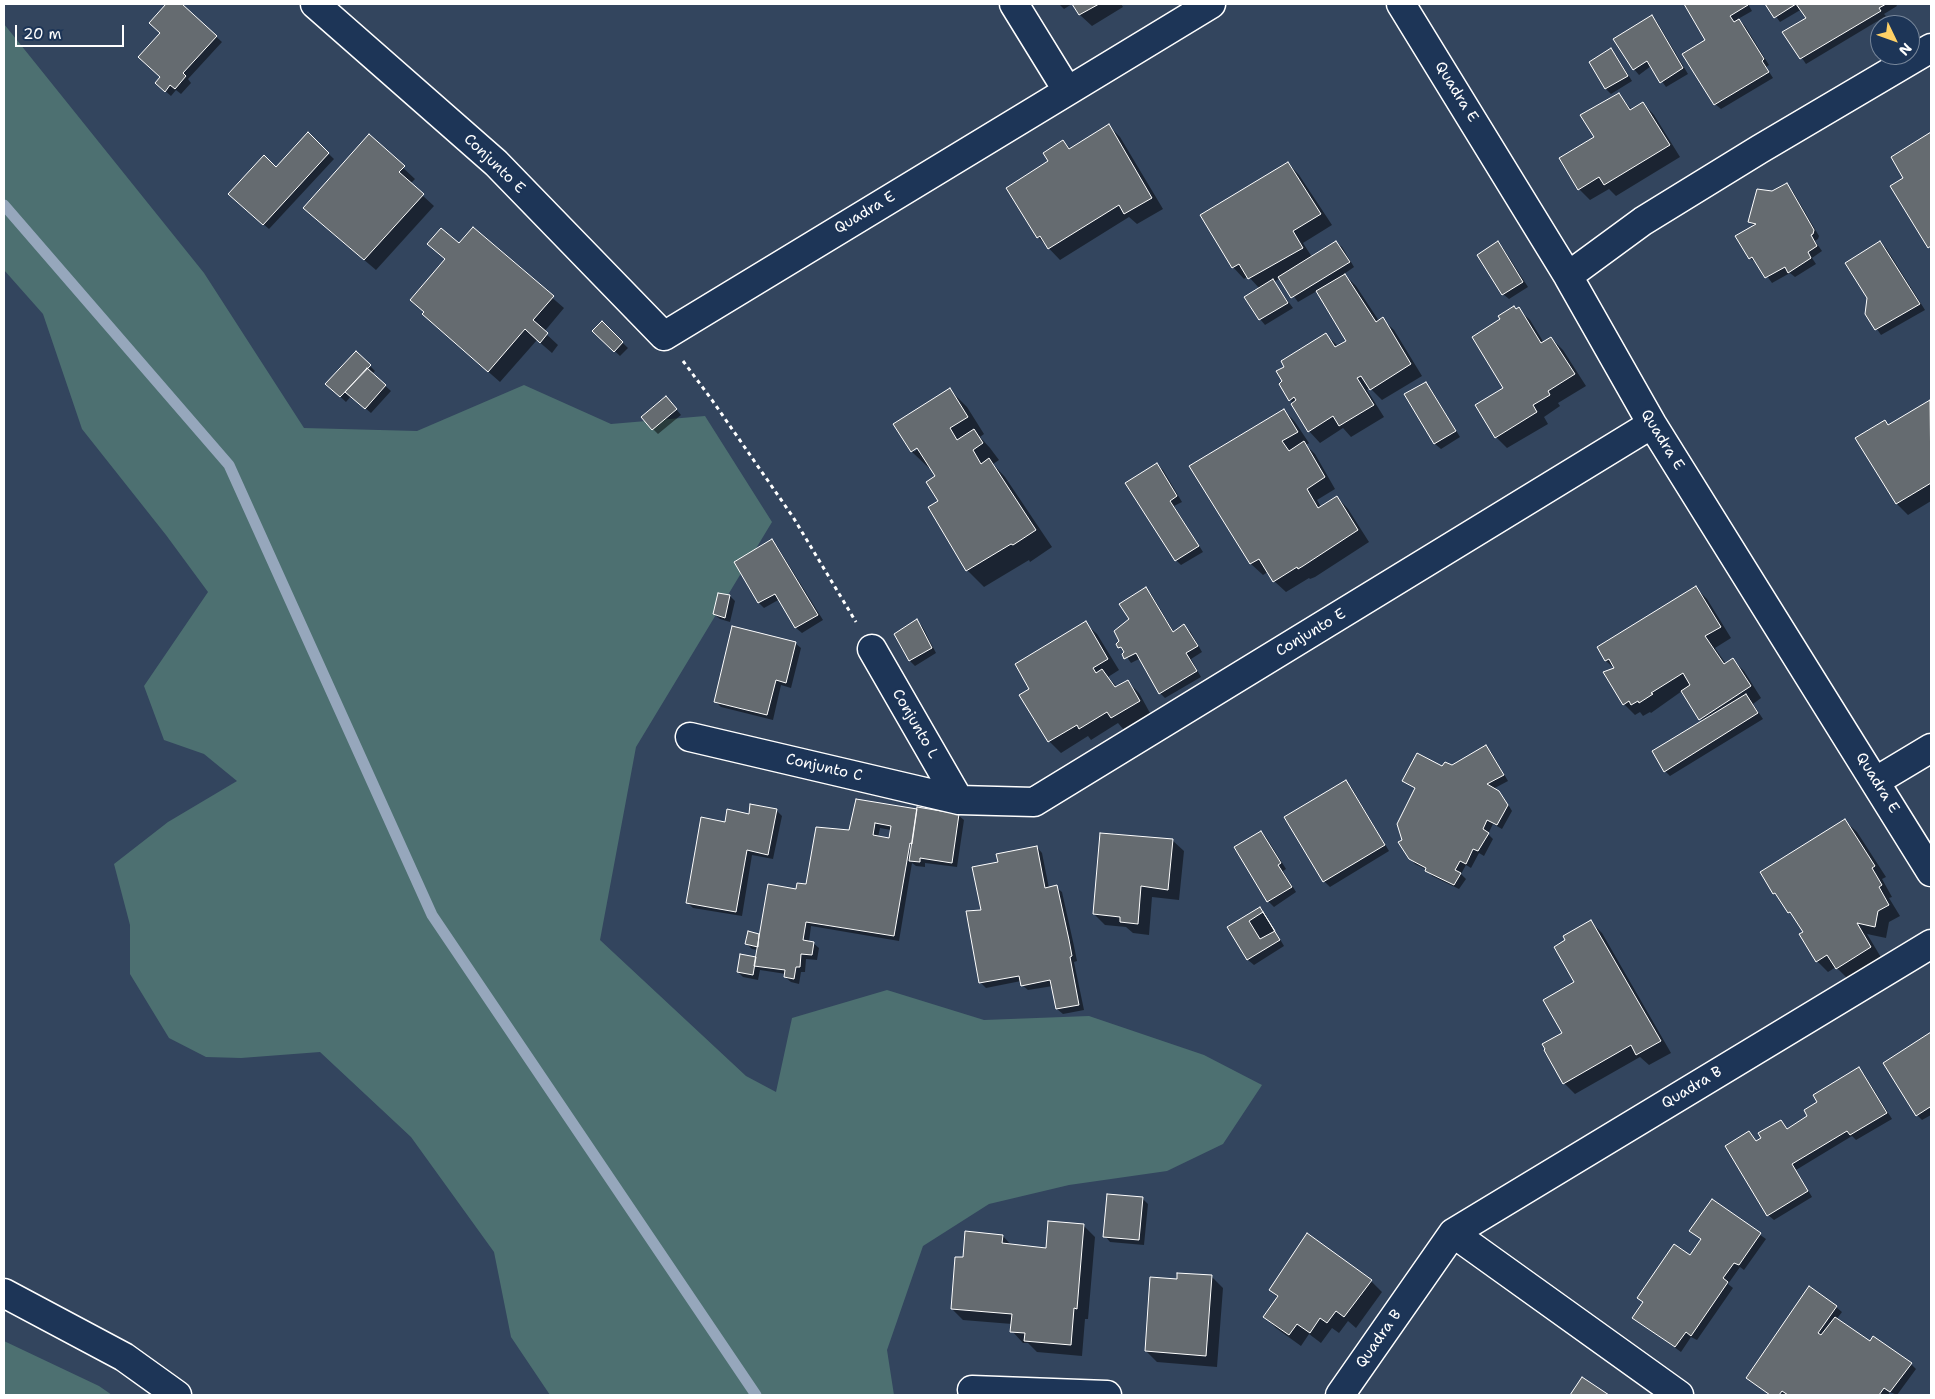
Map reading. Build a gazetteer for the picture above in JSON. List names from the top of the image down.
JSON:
{
  "streets": {
    "street": [
      "Quadra E",
      "Conjunto E",
      "Conjunto L",
      "Conjunto C",
      "Quadra B"
    ]
  },
  "crossings": [
    ["Quadra E", "Conjunto E"],
    ["Conjunto E", "Conjunto L"],
    ["Conjunto E", "Conjunto C"],
    ["Conjunto L", "Conjunto C"]
  ],
  "scale_bar": "20 m",
  "north": "bottom right"
}
